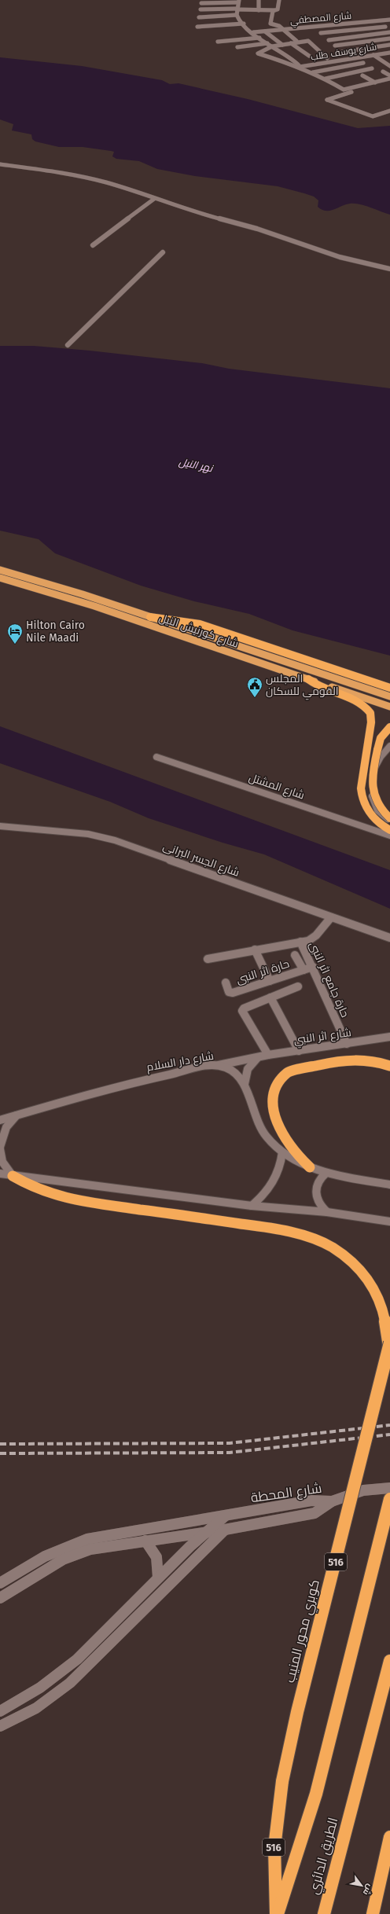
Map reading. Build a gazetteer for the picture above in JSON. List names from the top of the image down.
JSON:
{
  "streets": {
    "highway": [
      "شارع كورنيش النيل",
      "516",
      "كوبري محور المنيب",
      "الطريق الدائري"
    ],
    "street": [
      "شارع المصطفي",
      "شارع يوسف طلب",
      "شارع المشتل",
      "شارع الجسر البرانى",
      "حارة اثر النبى",
      "حارة جامع اثر النبى",
      "شارع اثر النبي",
      "شارع دار السلام",
      "شارع المحطة"
    ]
  },
  "crossings": [
    ["حارة اثر النبى", "حارة جامع اثر النبى"],
    ["حارة جامع اثر النبى", "شارع اثر النبي"],
    ["شارع اثر النبي", "شارع دار السلام"],
    ["كوبري محور المنيب", "الطريق الدائري"]
  ],
  "water": ["نهر النيل"],
  "places": {
    "hotel": ["Hilton Cairo Nile Maadi"],
    "public building": ["المجلس القومي للسكان"]
  },
  "north": "bottom right"
}
